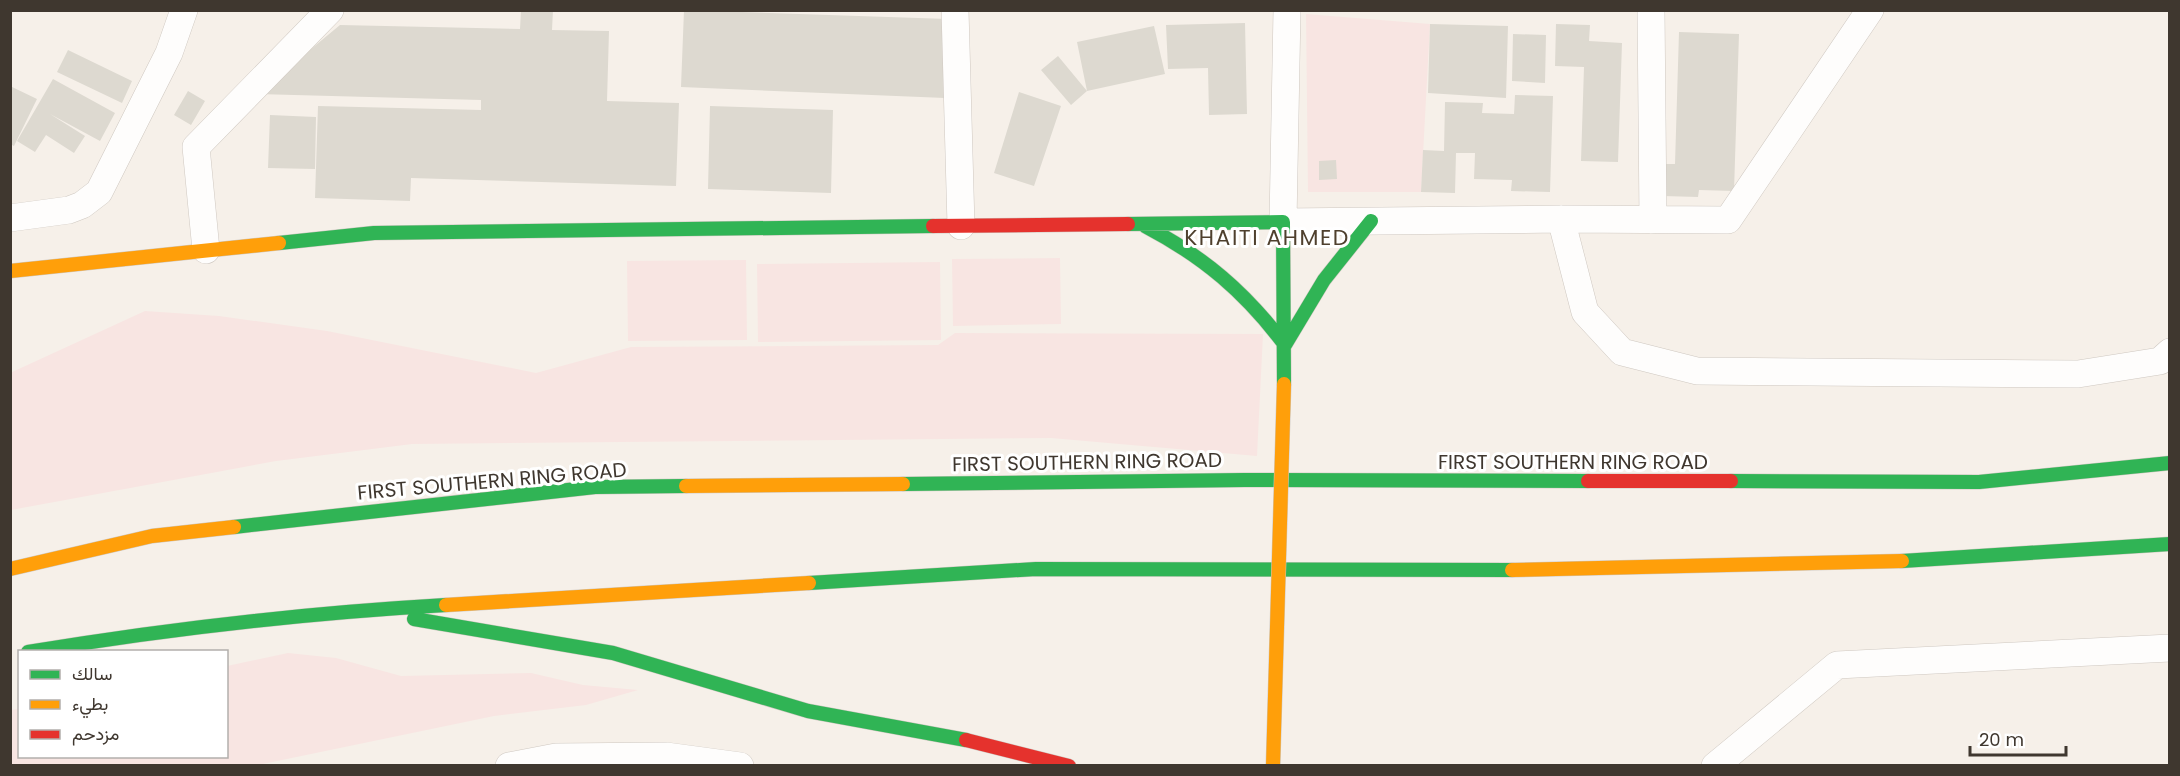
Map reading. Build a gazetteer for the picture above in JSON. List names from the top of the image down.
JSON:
{
  "streets": {
    "main road": ["FIRST SOUTHERN RING ROAD"]
  },
  "districts": ["KHAITI AHMED"],
  "legend": ["سالك", "بطيء", "مزدحم"],
  "scale_bar": "20 m"
}
